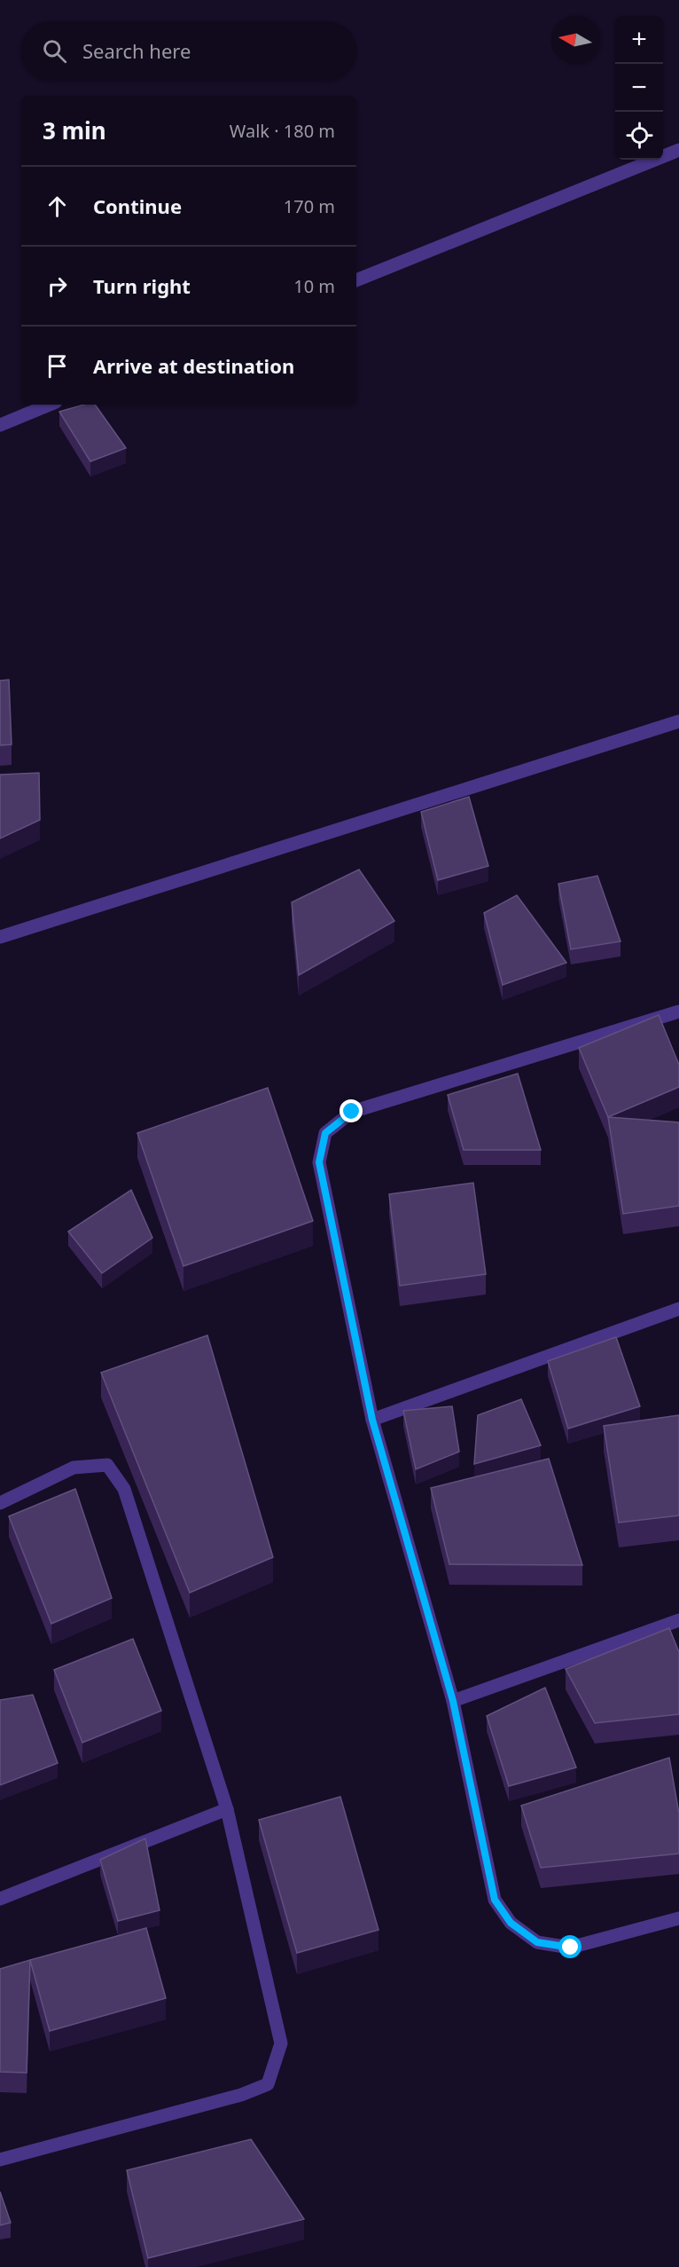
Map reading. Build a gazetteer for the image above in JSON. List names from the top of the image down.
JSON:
{
  "north": "left",
  "page": {
    "map_buttons": ["+", "−"],
    "search": "Search here",
    "heading": ["3 min", "Walk · 180 m"],
    "list": [
      ["Continue", "170 m"],
      ["Turn right", "10 m"],
      "Arrive at destination"
    ]
  }
}
